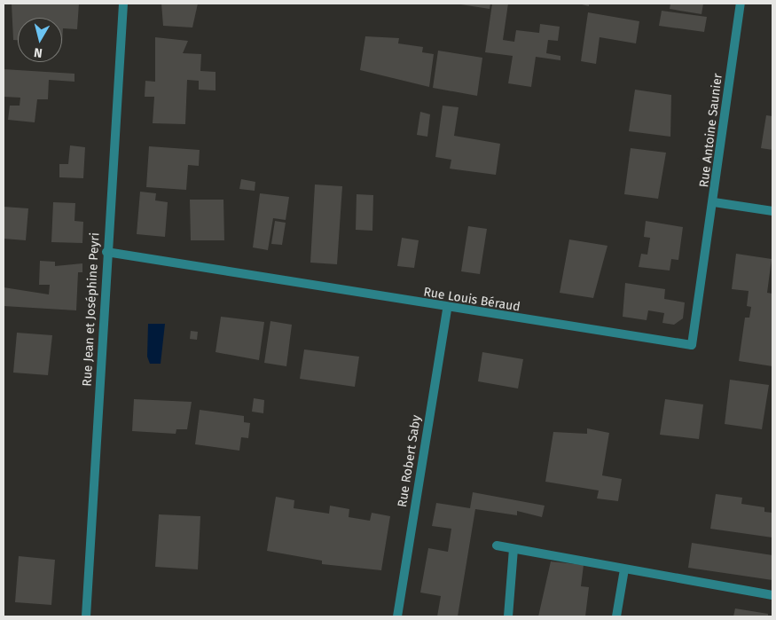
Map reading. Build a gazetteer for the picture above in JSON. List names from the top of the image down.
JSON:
{
  "streets": {
    "street": [
      "Rue Antoine Saunier",
      "Rue Louis Béraud",
      "Rue Jean et Joséphine Peyri",
      "Rue Robert Saby"
    ]
  },
  "crossings": [
    ["Rue Antoine Saunier", "Rue Louis Béraud"],
    ["Rue Louis Béraud", "Rue Jean et Joséphine Peyri"],
    ["Rue Louis Béraud", "Rue Robert Saby"]
  ],
  "north": "bottom"
}
